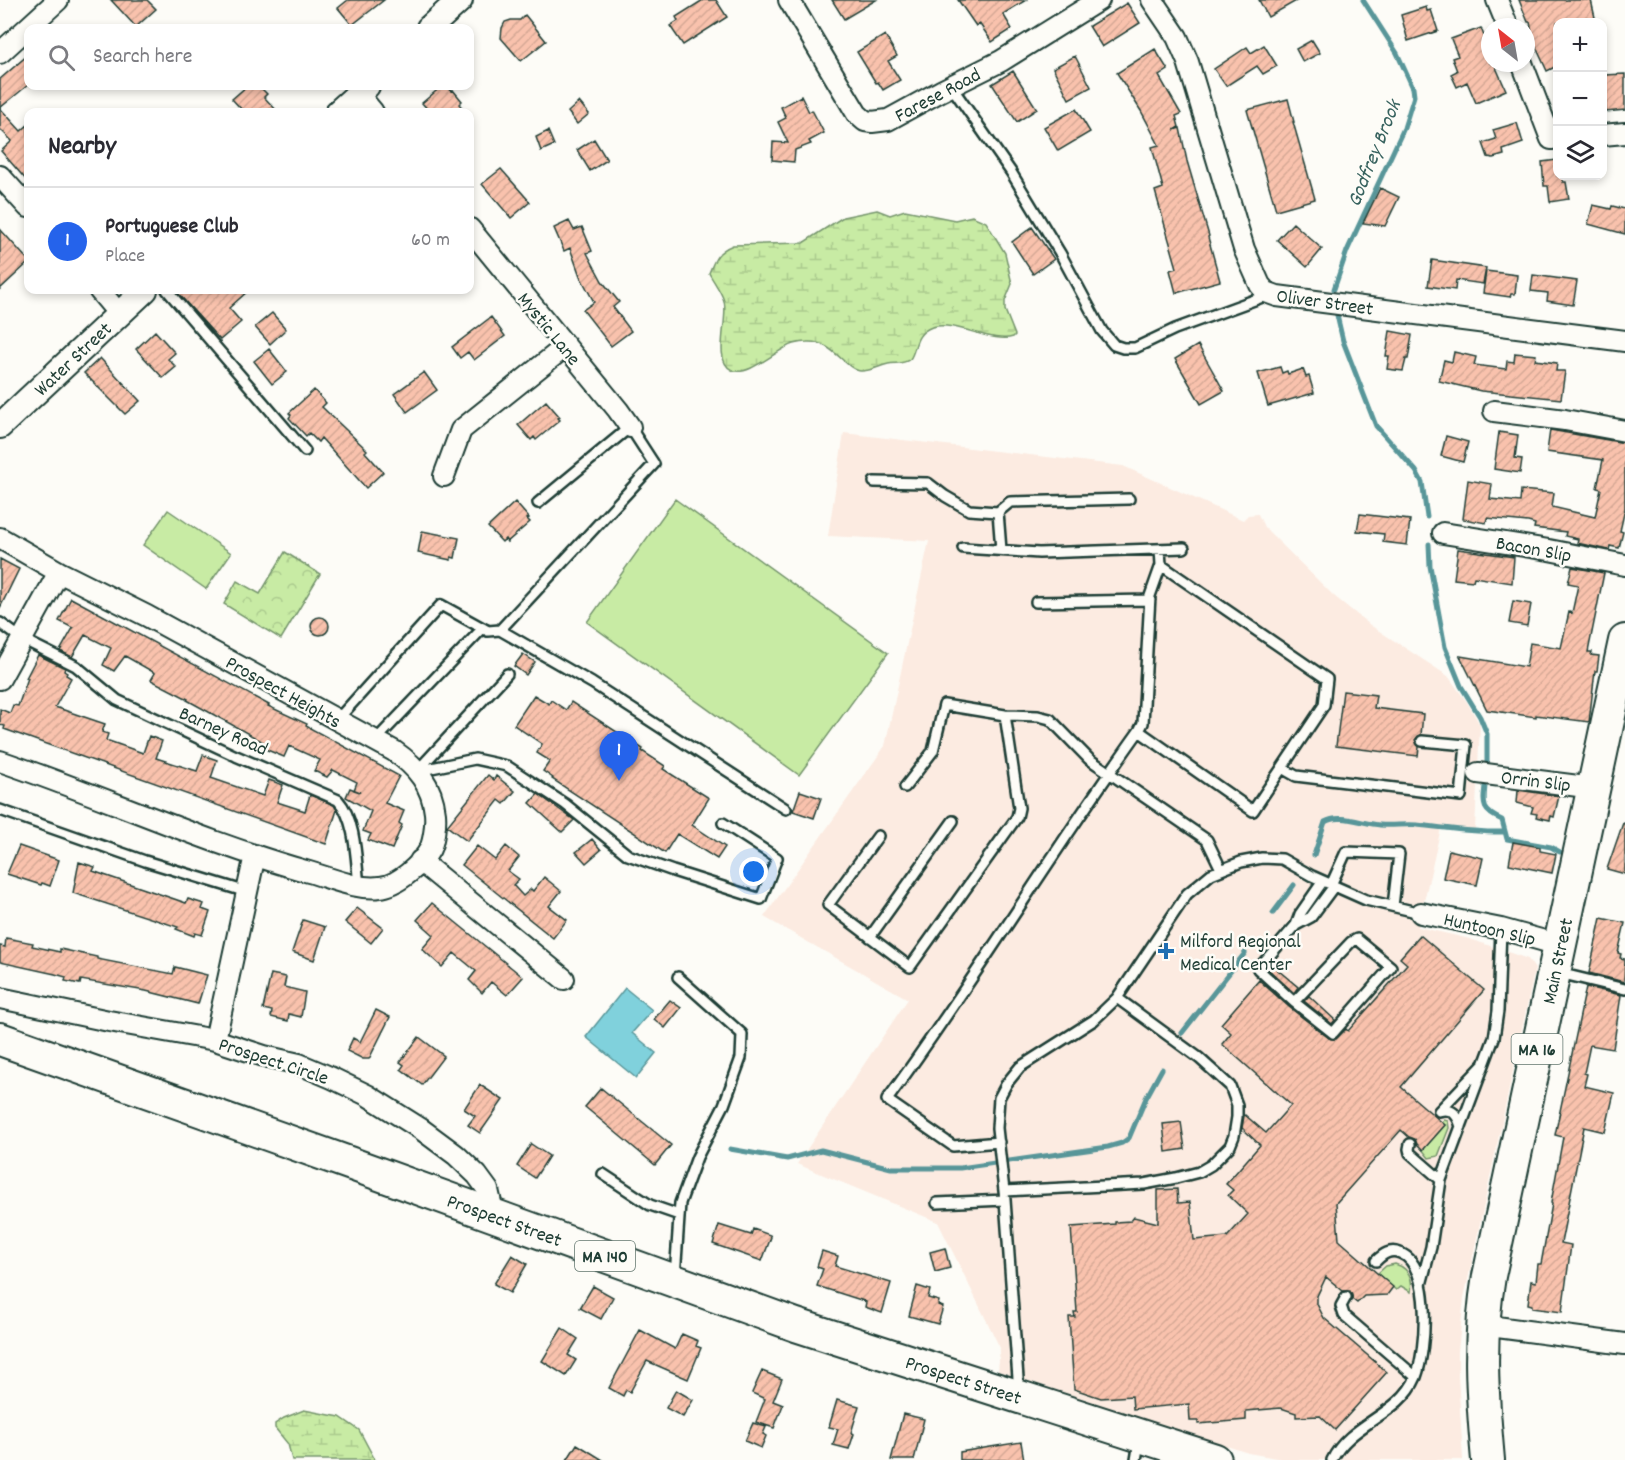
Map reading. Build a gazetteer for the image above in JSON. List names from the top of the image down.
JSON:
{
  "streets": {
    "main road": [
      "Main Street",
      "MA 16",
      "Prospect Street",
      "MA 140"
    ],
    "street": [
      "Farese Road",
      "Oliver Street",
      "Mystic Lane",
      "Water Street",
      "Bacon Slip",
      "Prospect Heights",
      "Orrin Slip",
      "Huntoon Slip",
      "Prospect Circle"
    ],
    "lane": ["Barney Road"]
  },
  "crossings": [
    ["Prospect Heights", "Barney Road"],
    ["Orrin Slip", "Main Street"],
    ["Huntoon Slip", "Main Street"],
    ["Prospect Circle", "Prospect Street"]
  ],
  "water": ["Godfrey Brook"],
  "places": {
    "health": ["Milford Regional Medical Center"]
  },
  "north": "top left",
  "page": {
    "map_buttons": ["+", "−"],
    "search": "Search here",
    "heading": "Nearby",
    "list": [
      {
        "mark": "1",
        "name": "Portuguese Club",
        "note": "Place",
        "value": "60 m"
      }
    ],
    "pins": "1"
  }
}
